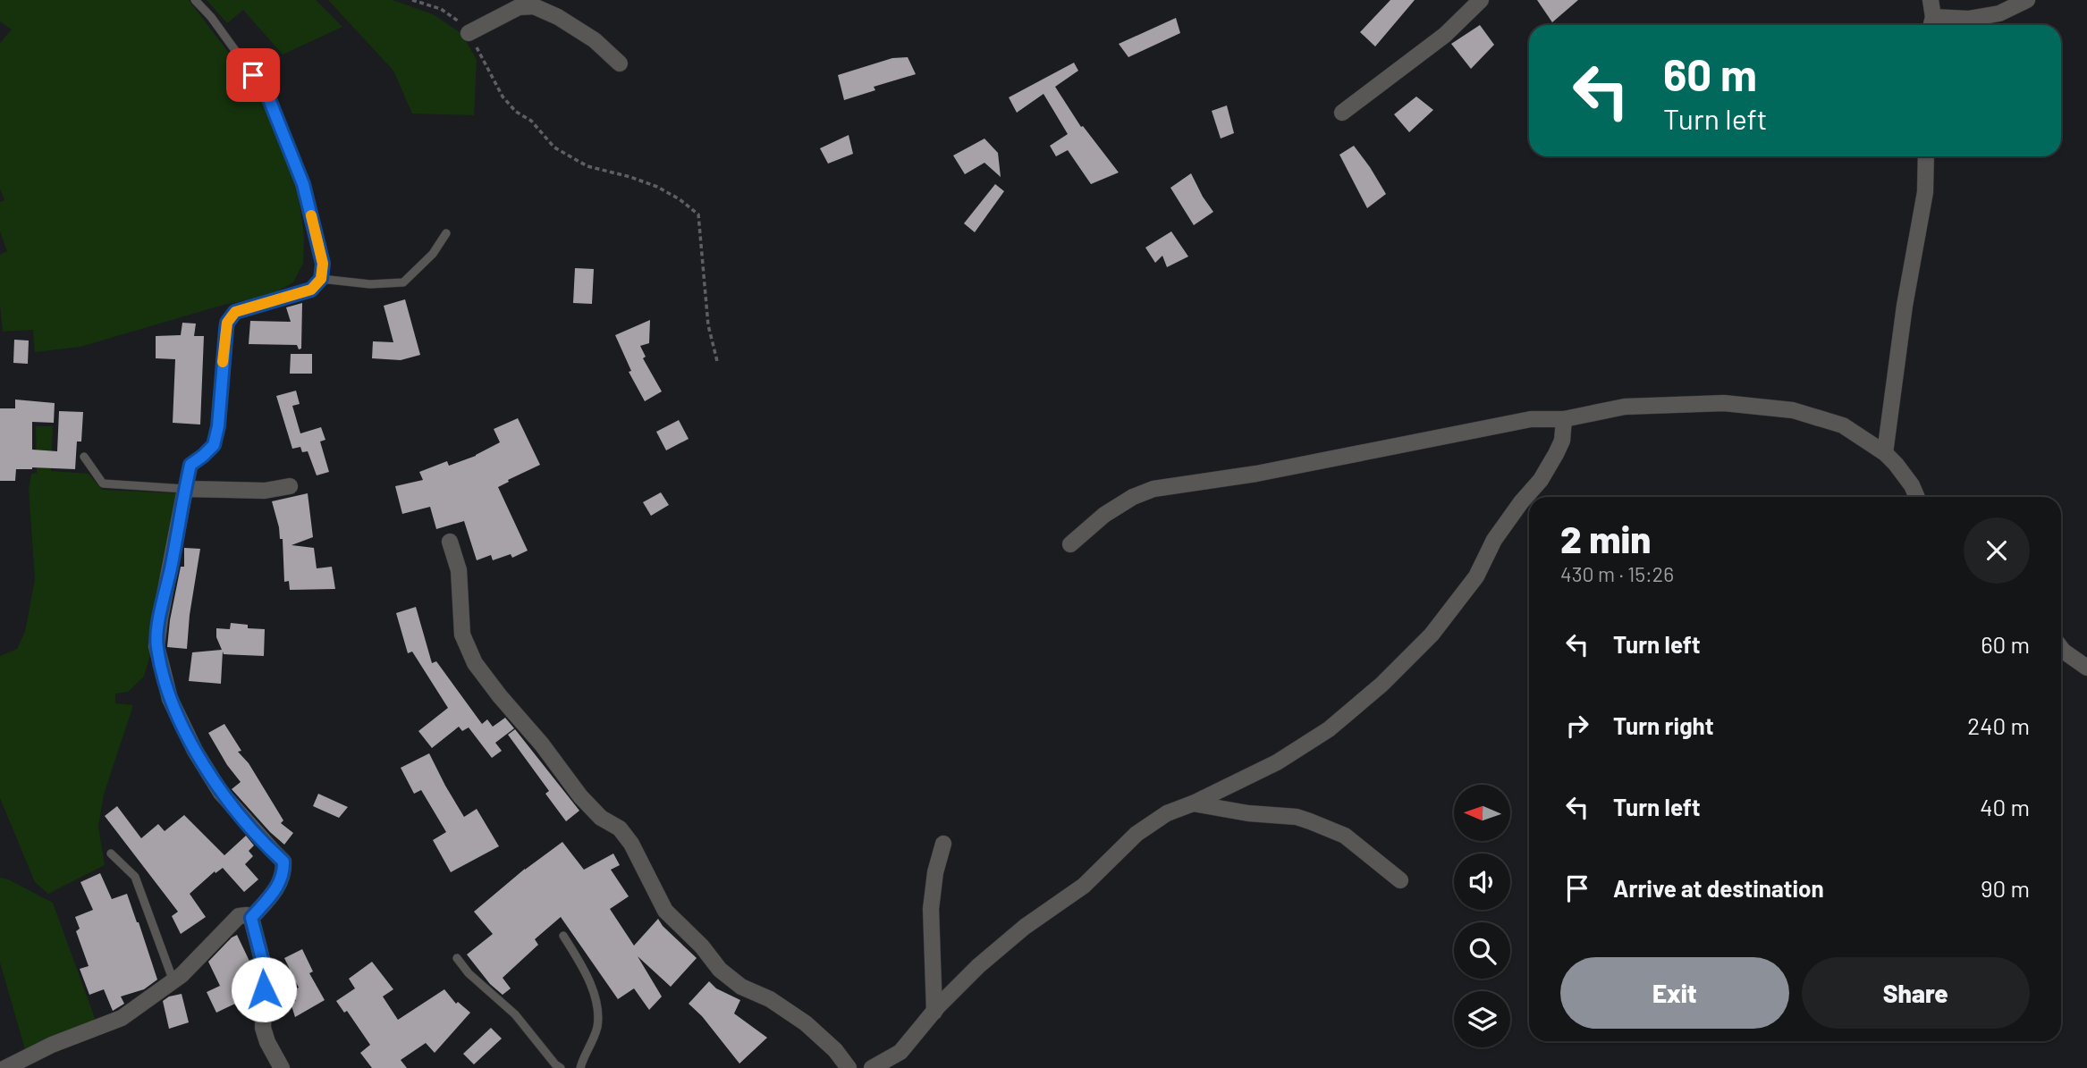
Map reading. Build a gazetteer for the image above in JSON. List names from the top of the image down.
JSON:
{
  "north": "left",
  "page": {
    "turn": ["60 m", "Turn left"],
    "heading": ["2 min", "430 m · 15:26"],
    "list": [
      {
        "name": "Turn left",
        "value": "60 m"
      },
      {
        "name": "Turn right",
        "value": "240 m"
      },
      {
        "name": "Turn left",
        "value": "40 m"
      },
      {
        "name": "Arrive at destination",
        "value": "90 m"
      }
    ],
    "buttons": ["Exit", "Share"]
  }
}
